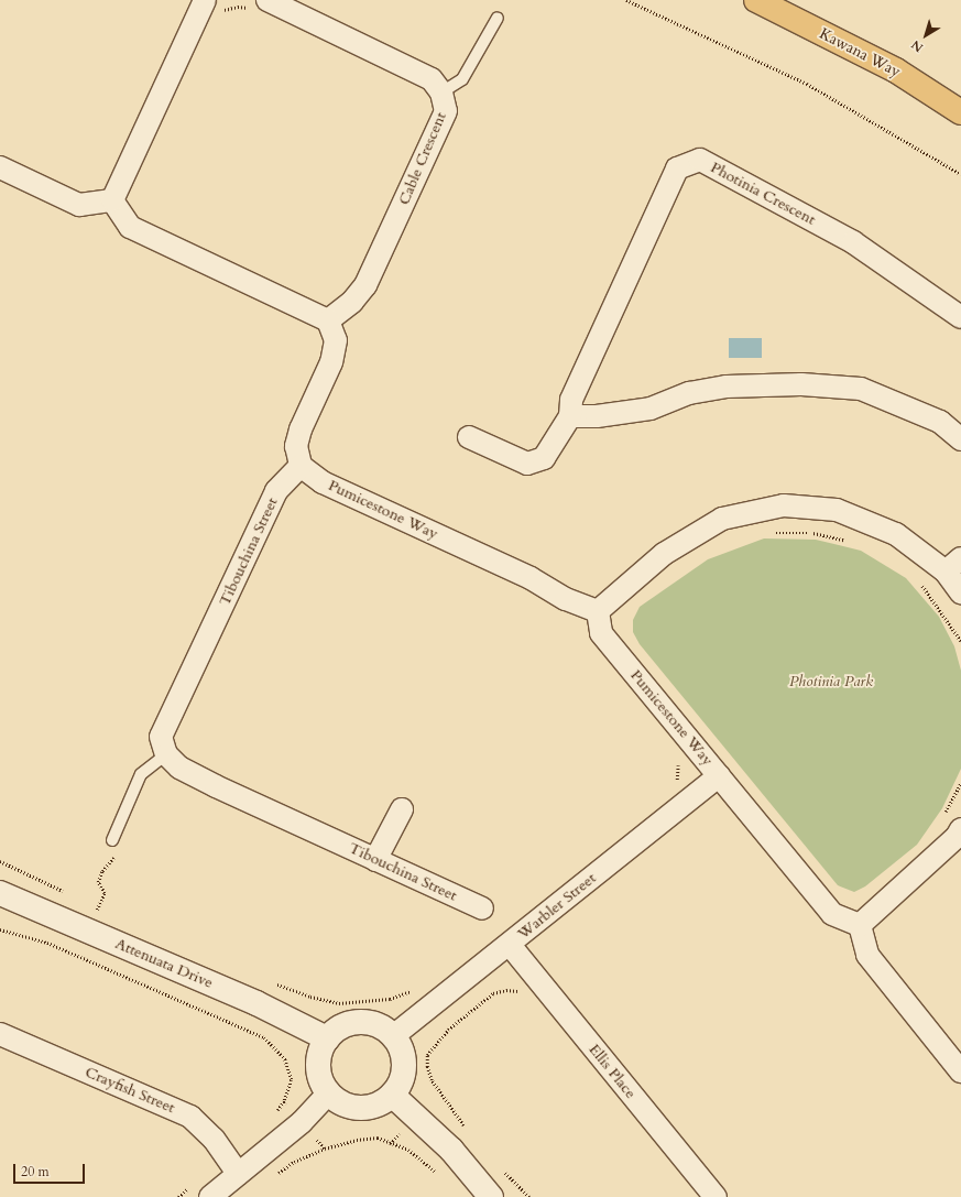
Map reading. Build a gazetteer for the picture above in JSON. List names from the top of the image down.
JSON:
{
  "streets": {
    "main road": ["Kawana Way"],
    "street": [
      "Cable Crescent",
      "Photinia Crescent",
      "Pumicestone Way",
      "Tibouchina Street",
      "Warbler Street",
      "Attenuata Drive",
      "Ellis Place",
      "Crayfish Street"
    ]
  },
  "crossings": [
    ["Pumicestone Way", "Tibouchina Street"],
    ["Pumicestone Way", "Warbler Street"],
    ["Warbler Street", "Attenuata Drive"],
    ["Warbler Street", "Ellis Place"]
  ],
  "parks": ["Photinia Park"],
  "scale_bar": "20 m",
  "north": "bottom left"
}
